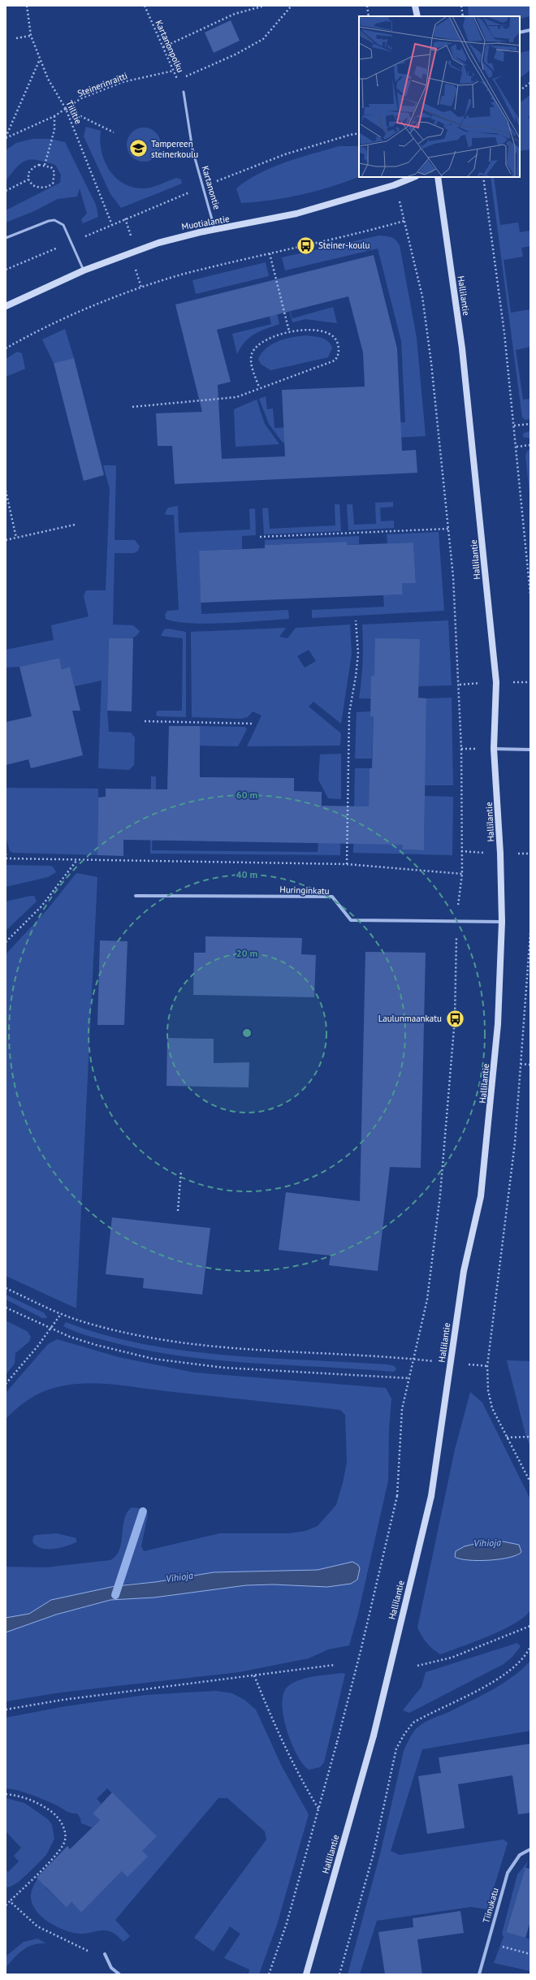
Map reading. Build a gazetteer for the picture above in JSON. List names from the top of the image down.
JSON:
{
  "streets": {
    "main road": ["Muotialantie", "Hallilantie"],
    "street": ["Huringinkatu", "Tiinukatu"],
    "lane": ["Kartanontie"],
    "path": ["Kartanonpolku", "Steinerinraitti", "Tiilitie"]
  },
  "crossings": [
    ["Kartanonpolku", "Steinerinraitti"],
    ["Kartanonpolku", "Kartanontie"],
    ["Steinerinraitti", "Tiilitie"],
    ["Kartanontie", "Muotialantie"],
    ["Hallilantie", "Huringinkatu"]
  ],
  "water": ["Vihioja"],
  "places": {
    "school or university": ["Tampereen steinerkoulu"],
    "bus stop": ["Steiner-koulu", "Laulunmaankatu"]
  },
  "rings": ["60 m", "40 m", "20 m"]
}
